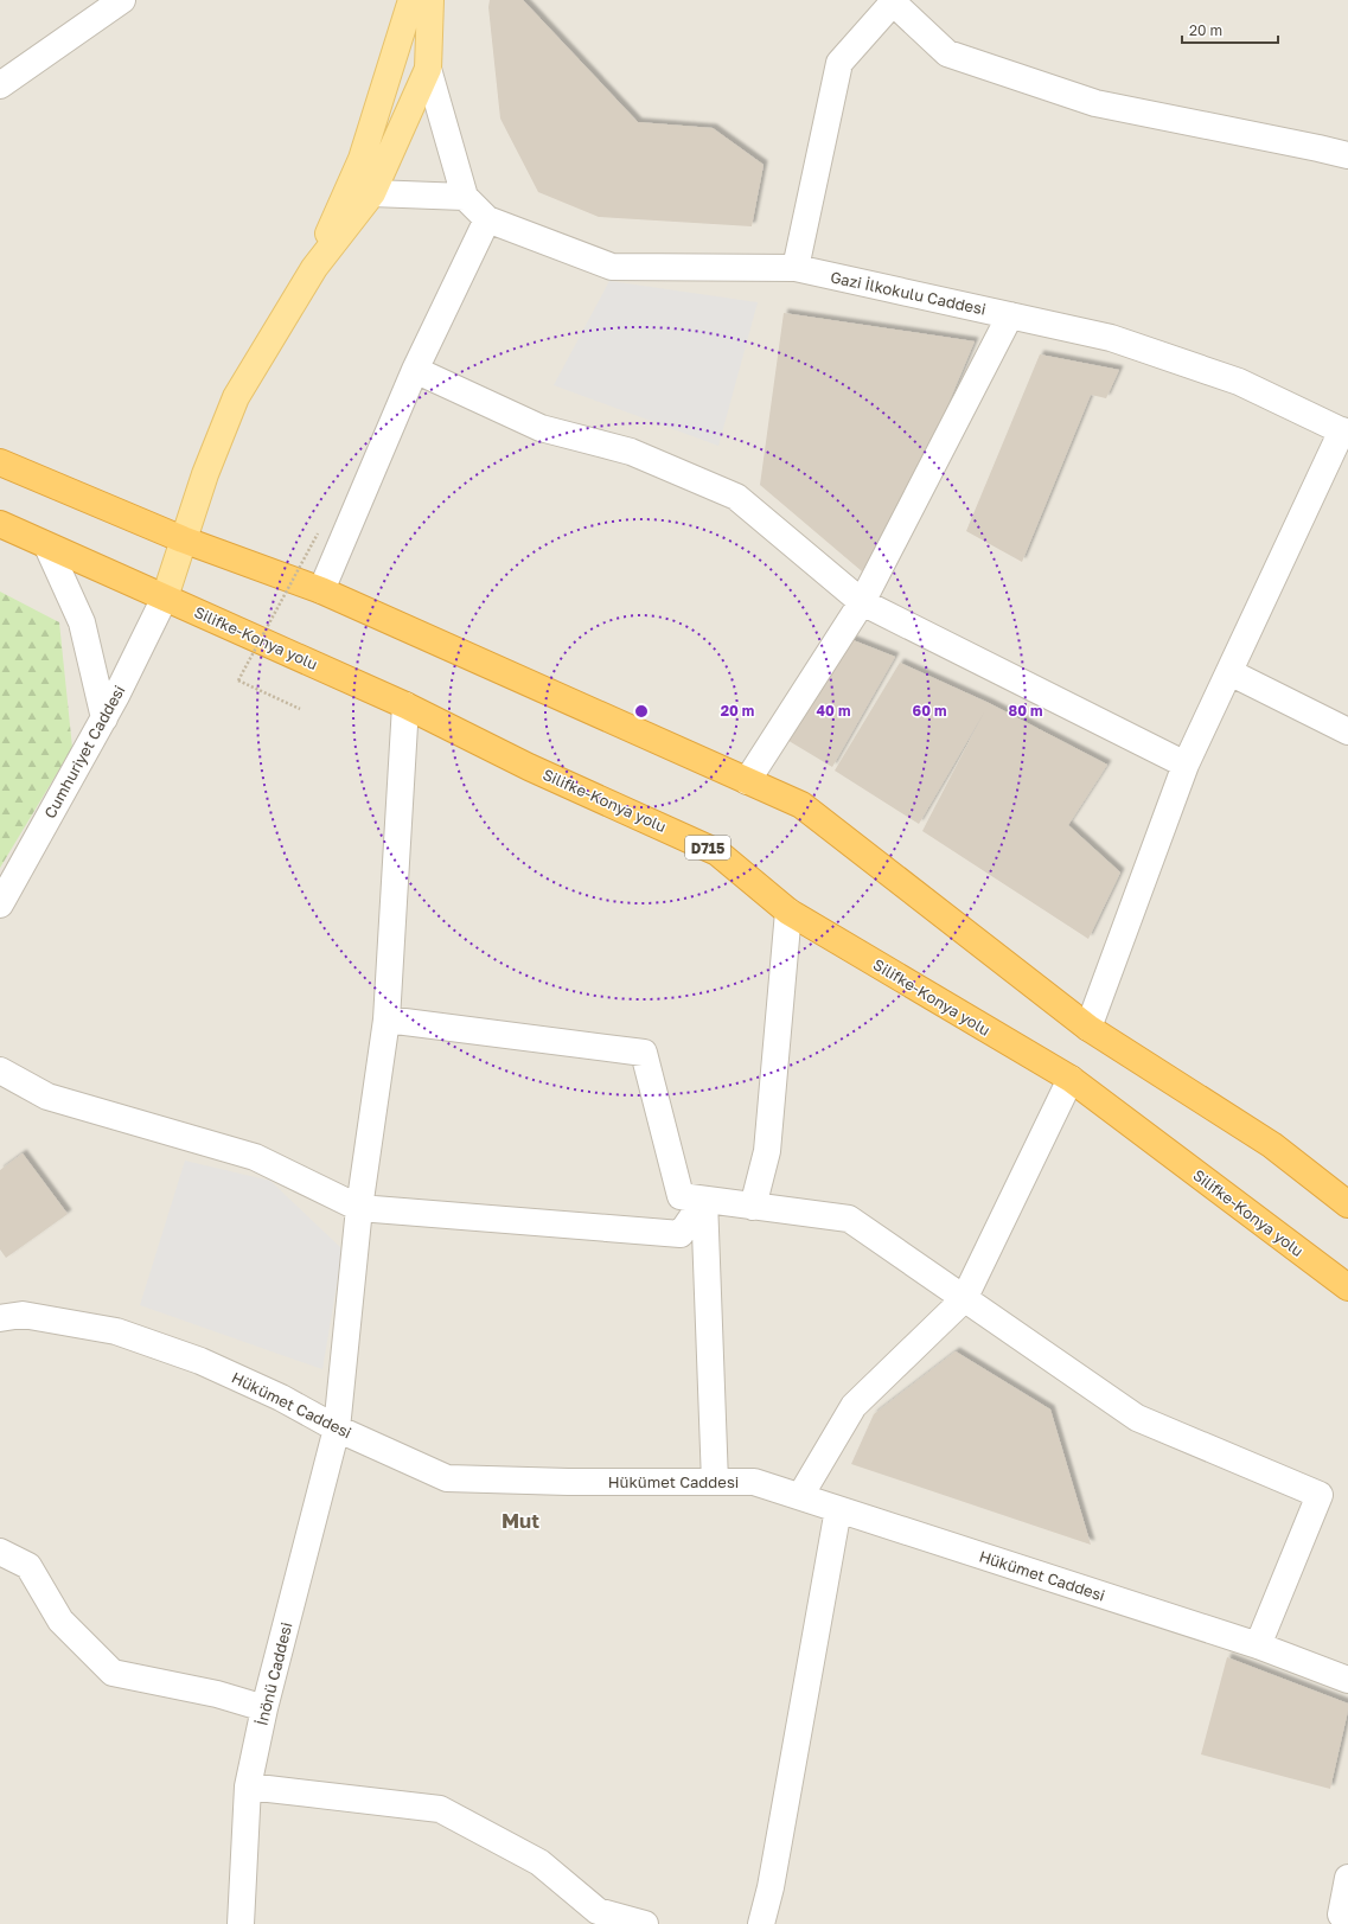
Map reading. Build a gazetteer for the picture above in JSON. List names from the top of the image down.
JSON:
{
  "streets": {
    "highway": ["Silifke-Konya yolu", "D715"],
    "street": [
      "Gazi İlkokulu Caddesi",
      "Cumhuriyet Caddesi",
      "Hükümet Caddesi",
      "İnönü Caddesi"
    ]
  },
  "crossings": [
    ["Silifke-Konya yolu", "Cumhuriyet Caddesi"],
    ["Silifke-Konya yolu", "İnönü Caddesi"],
    ["Hükümet Caddesi", "İnönü Caddesi"]
  ],
  "districts": ["Mut"],
  "scale_bar": "20 m",
  "rings": [
    "20 m",
    "40 m",
    "60 m",
    "80 m"
  ]
}
